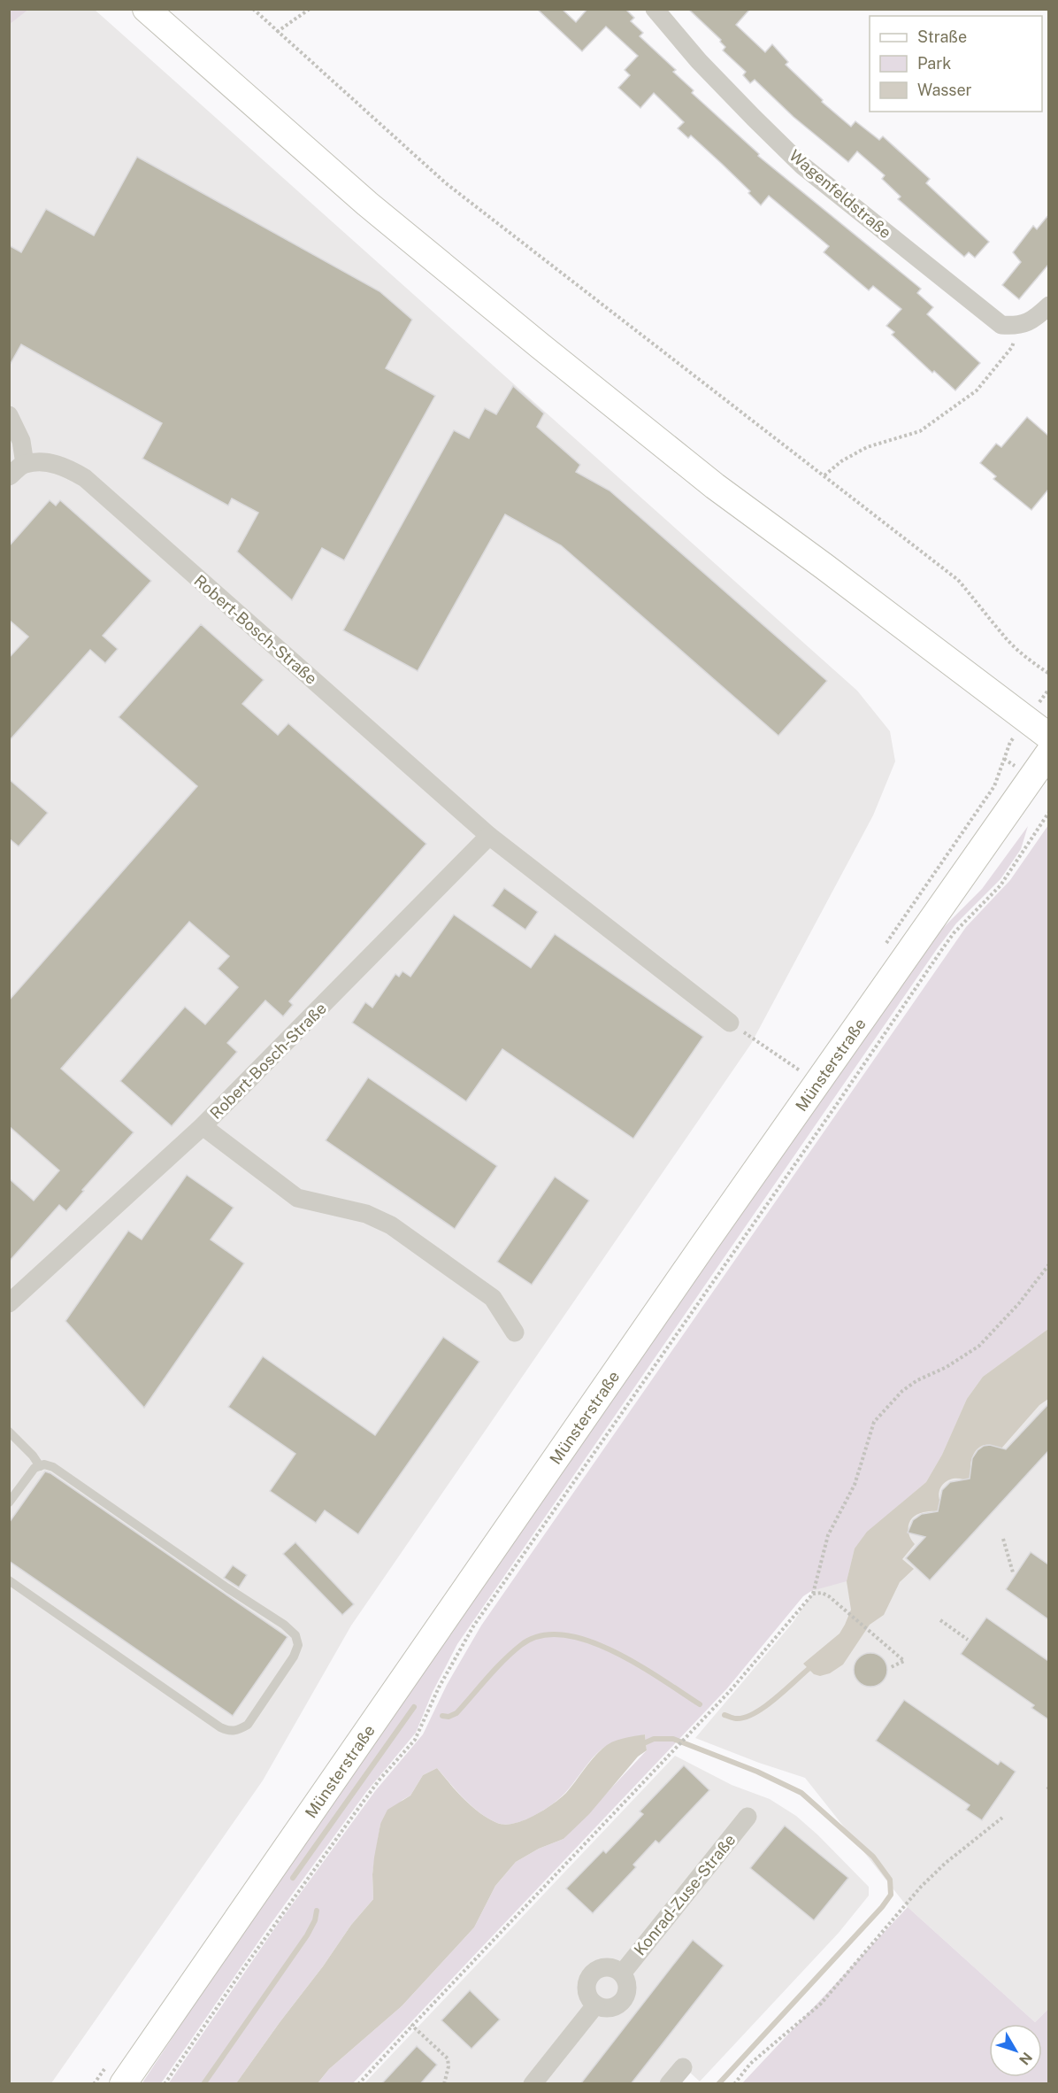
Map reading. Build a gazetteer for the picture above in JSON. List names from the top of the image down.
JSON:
{
  "streets": {
    "main road": ["Münsterstraße"],
    "street": ["Wagenfeldstraße", "Robert-Bosch-Straße", "Konrad-Zuse-Straße"]
  },
  "legend": ["Straße", "Park", "Wasser"],
  "north": "bottom right"
}
